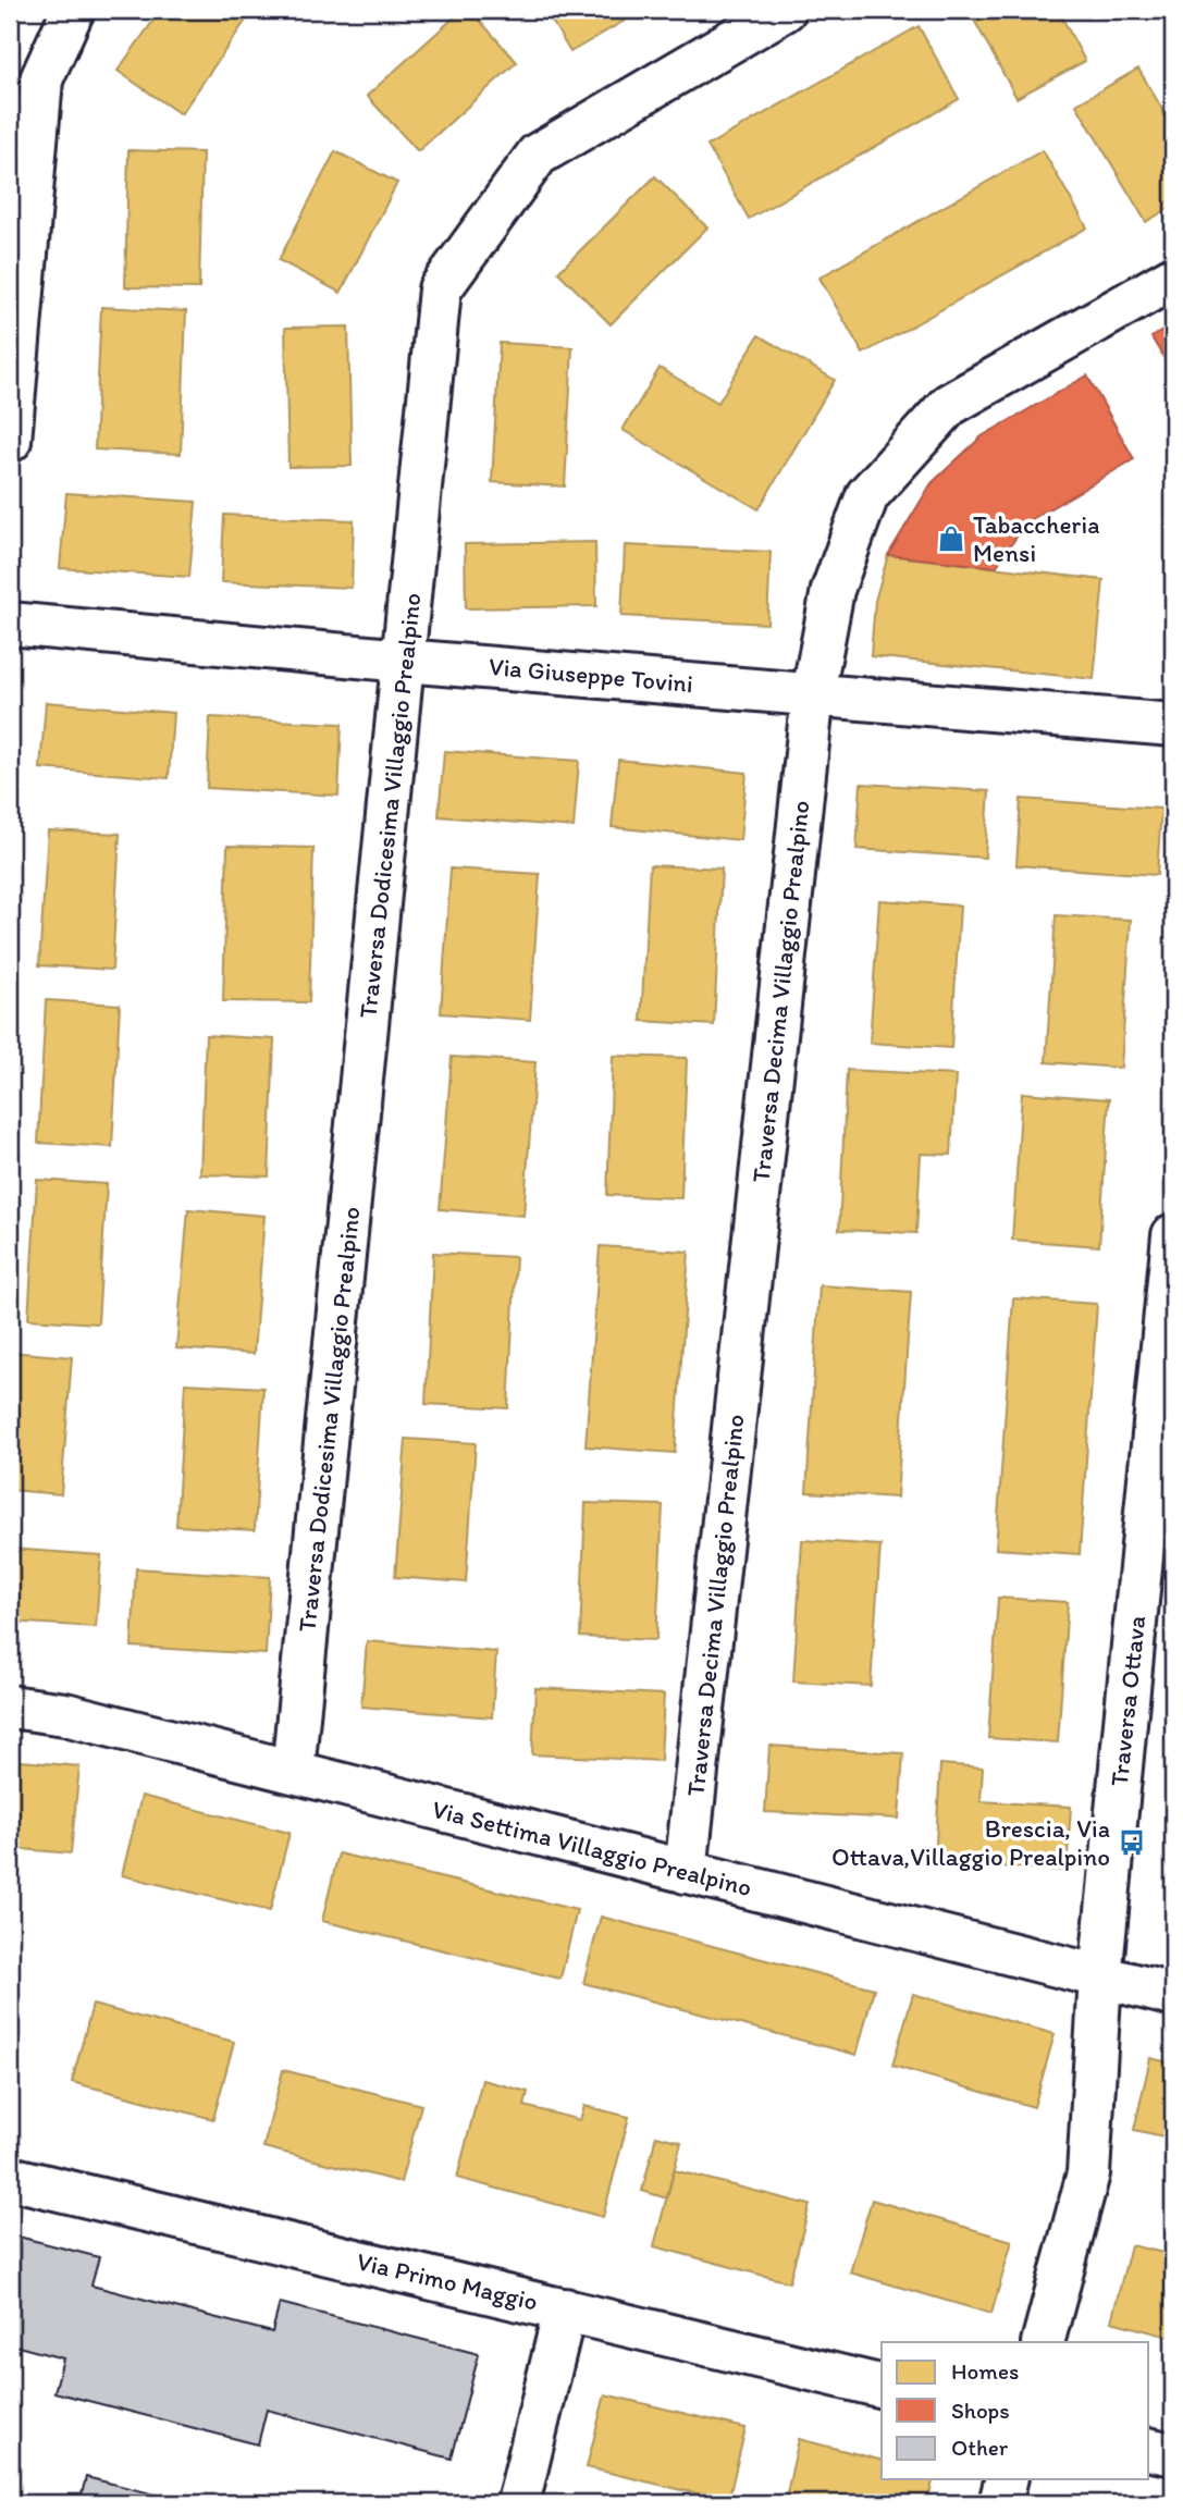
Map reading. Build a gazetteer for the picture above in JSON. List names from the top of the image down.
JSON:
{
  "streets": {
    "street": [
      "Via Giuseppe Tovini",
      "Traversa Dodicesima Villaggio Prealpino",
      "Traversa Decima Villaggio Prealpino",
      "Traversa Ottava",
      "Via Settima Villaggio Prealpino",
      "Via Primo Maggio"
    ]
  },
  "crossings": [
    ["Via Giuseppe Tovini", "Traversa Dodicesima Villaggio Prealpino"],
    ["Via Giuseppe Tovini", "Traversa Decima Villaggio Prealpino"],
    ["Traversa Dodicesima Villaggio Prealpino", "Via Settima Villaggio Prealpino"],
    ["Traversa Decima Villaggio Prealpino", "Via Settima Villaggio Prealpino"],
    ["Traversa Ottava", "Via Settima Villaggio Prealpino"]
  ],
  "places": {
    "shop": ["Tabaccheria Mensi"],
    "bus stop": ["Brescia, Via Ottava,Villaggio Prealpino"]
  },
  "legend": ["Homes", "Shops", "Other"]
}
